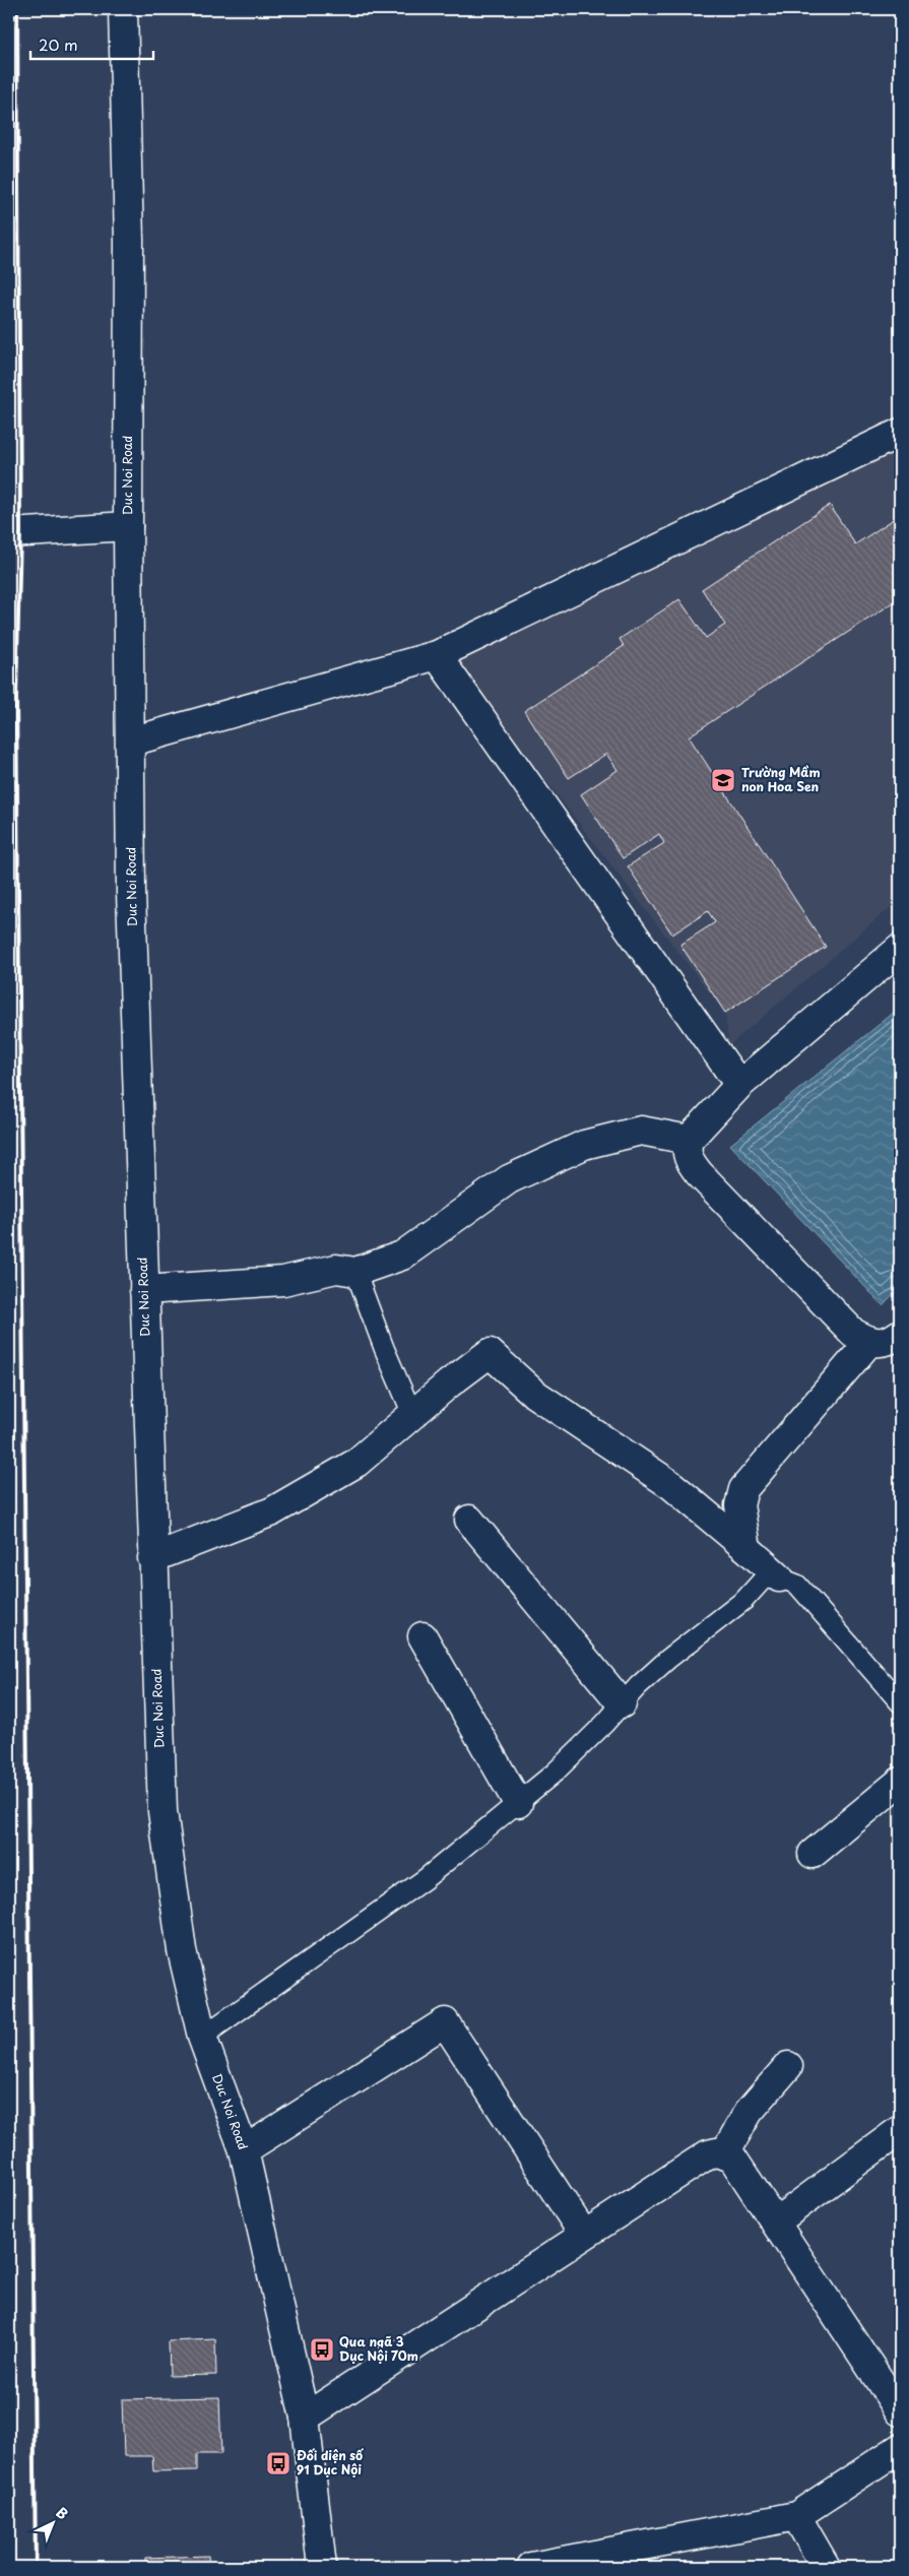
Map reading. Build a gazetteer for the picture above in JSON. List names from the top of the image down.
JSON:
{
  "streets": {
    "street": ["Duc Noi Road"]
  },
  "places": {
    "school or university": ["Trường Mầm non Hoa Sen"],
    "bus stop": ["Qua ngã 3 Dục Nội 70m", "Đối diện số 91 Dục Nội"]
  },
  "scale_bar": "20 m",
  "north": "top right"
}
